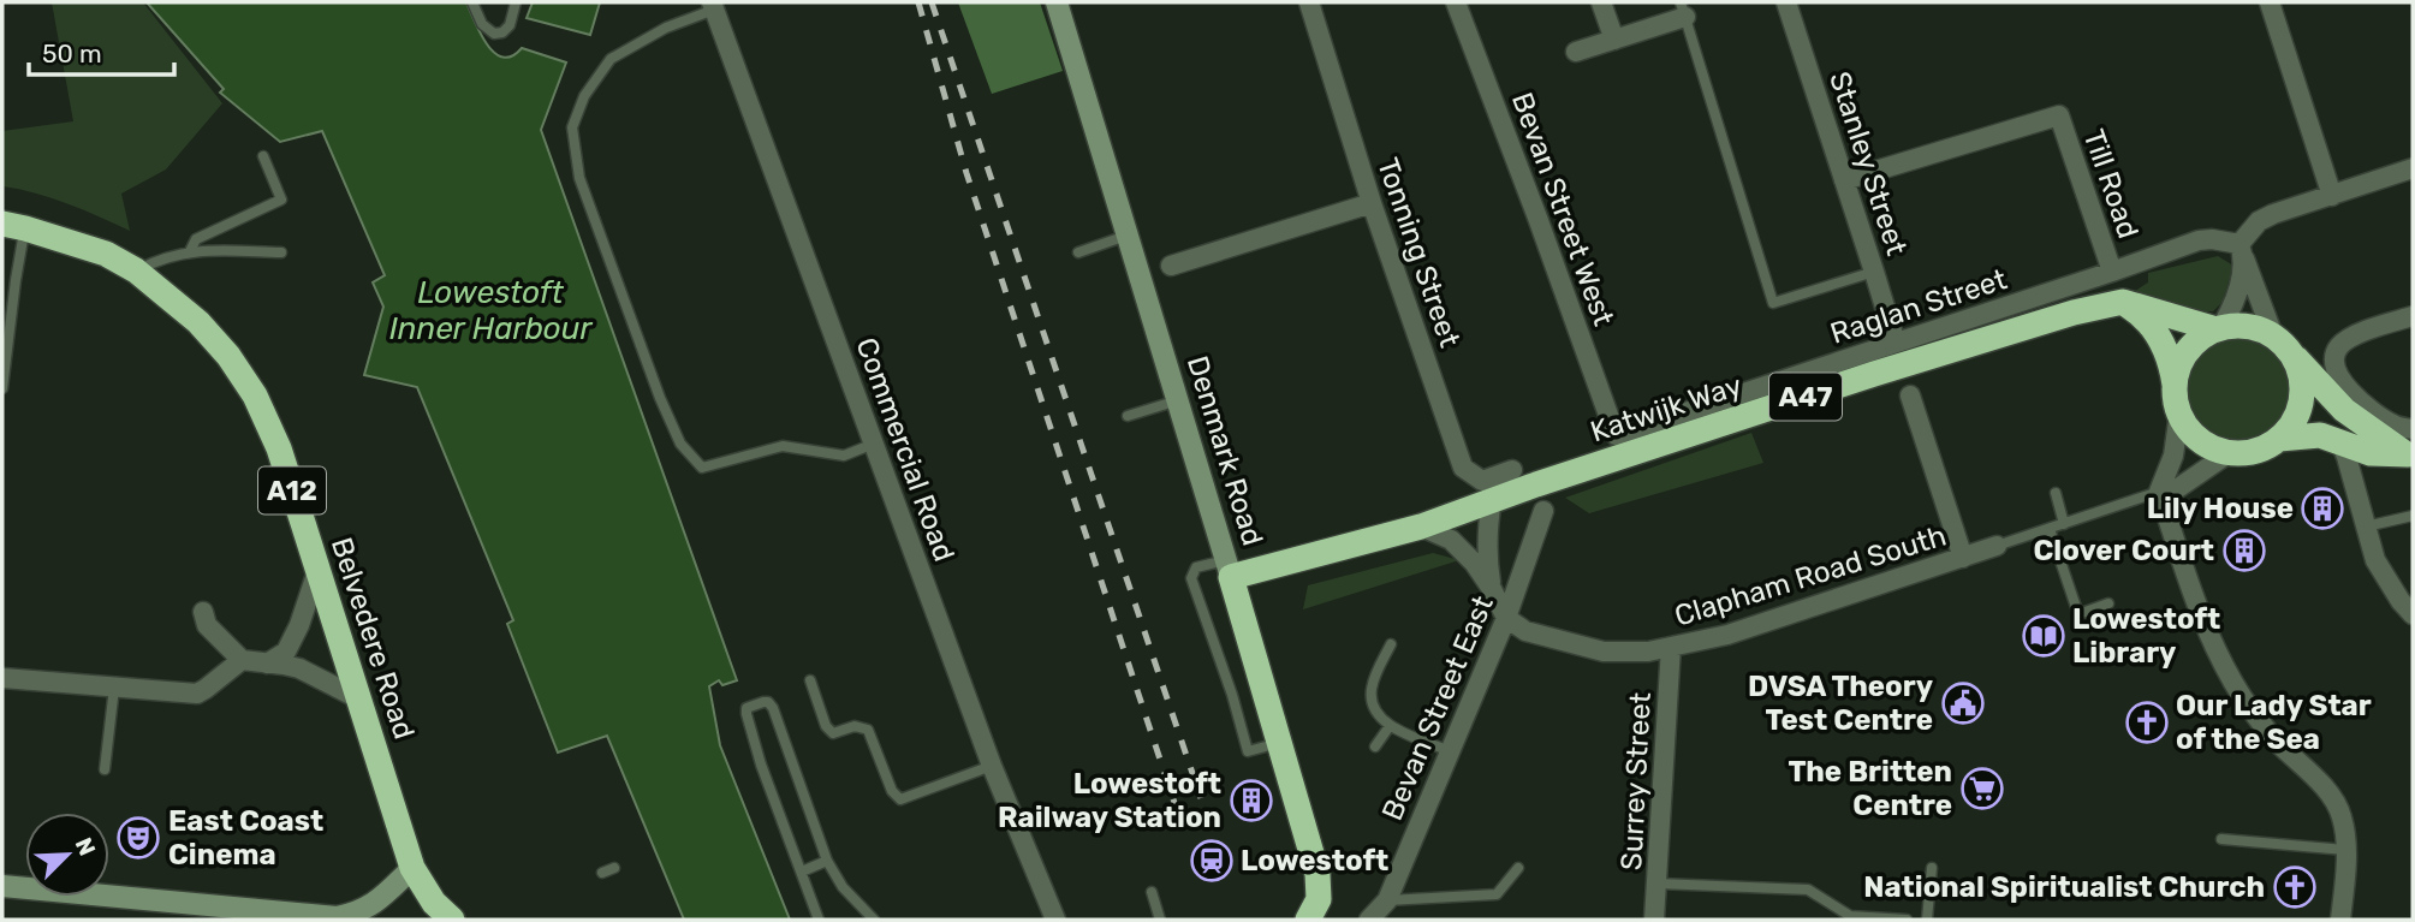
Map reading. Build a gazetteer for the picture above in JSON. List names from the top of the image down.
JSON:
{
  "streets": {
    "highway": [
      "A47",
      "Katwijk Way",
      "Denmark Road",
      "A12",
      "Belvedere Road"
    ],
    "street": [
      "Stanley Street",
      "Till Road",
      "Bevan Street West",
      "Tonning Street",
      "Raglan Street",
      "Commercial Road",
      "Clapham Road South",
      "Bevan Street East",
      "Surrey Street"
    ]
  },
  "crossings": [
    ["Stanley Street", "Till Road"],
    ["Stanley Street", "Raglan Street"],
    ["Till Road", "Raglan Street"],
    ["Bevan Street West", "Raglan Street"],
    ["Katwijk Way", "Denmark Road"],
    ["Katwijk Way", "Clapham Road South"],
    ["A12", "Belvedere Road"],
    ["Clapham Road South", "Bevan Street East"],
    ["Clapham Road South", "Surrey Street"]
  ],
  "water": ["Lowestoft Inner Harbour"],
  "places": {
    "building": ["Lily House", "Clover Court", "Lowestoft Railway Station"],
    "library": ["Lowestoft Library"],
    "public building": ["DVSA Theory Test Centre"],
    "church": ["Our Lady Star of the Sea", "National Spiritualist Church"],
    "supermarket": ["The Britten Centre"],
    "theatre": ["East Coast Cinema"],
    "station": ["Lowestoft"]
  },
  "scale_bar": "50 m",
  "north": "top right"
}
